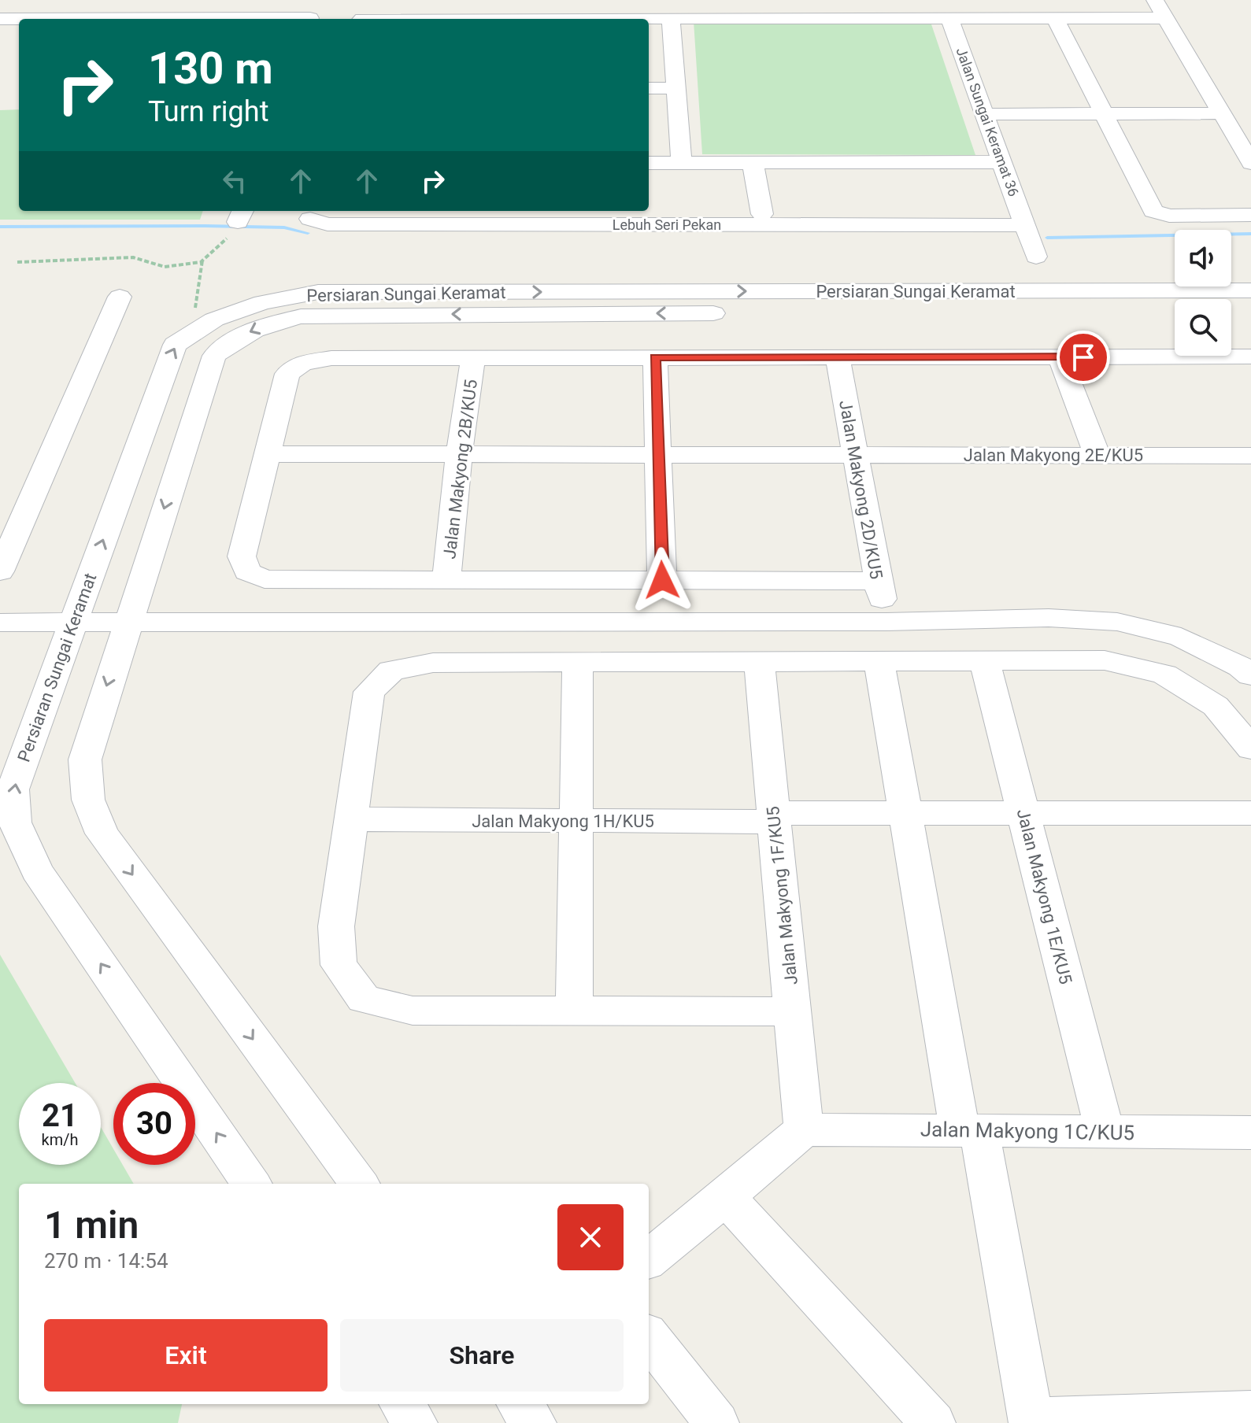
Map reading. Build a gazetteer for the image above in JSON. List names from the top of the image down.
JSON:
{
  "streets": {
    "street": [
      "Jalan Sungai Keramat 36",
      "Lebuh Seri Pekan",
      "Persiaran Sungai Keramat",
      "Jalan Makyong 2E/KU5",
      "Jalan Makyong 2B/KU5",
      "Jalan Makyong 2D/KU5",
      "Jalan Makyong 1H/KU5",
      "Jalan Makyong 1F/KU5",
      "Jalan Makyong 1E/KU5",
      "Jalan Makyong 1C/KU5"
    ]
  },
  "crossings": [
    ["Jalan Sungai Keramat 36", "Lebuh Seri Pekan"],
    ["Jalan Makyong 2E/KU5", "Jalan Makyong 2B/KU5"],
    ["Jalan Makyong 2E/KU5", "Jalan Makyong 2D/KU5"],
    ["Jalan Makyong 1H/KU5", "Jalan Makyong 1F/KU5"],
    ["Jalan Makyong 1H/KU5", "Jalan Makyong 1E/KU5"],
    ["Jalan Makyong 1F/KU5", "Jalan Makyong 1C/KU5"],
    ["Jalan Makyong 1E/KU5", "Jalan Makyong 1C/KU5"]
  ],
  "page": {
    "turn": ["130 m", "Turn right"],
    "speed": "21 km/h",
    "limit": "30",
    "heading": ["1 min", "270 m · 14:54"],
    "buttons": ["Exit", "Share"]
  }
}
